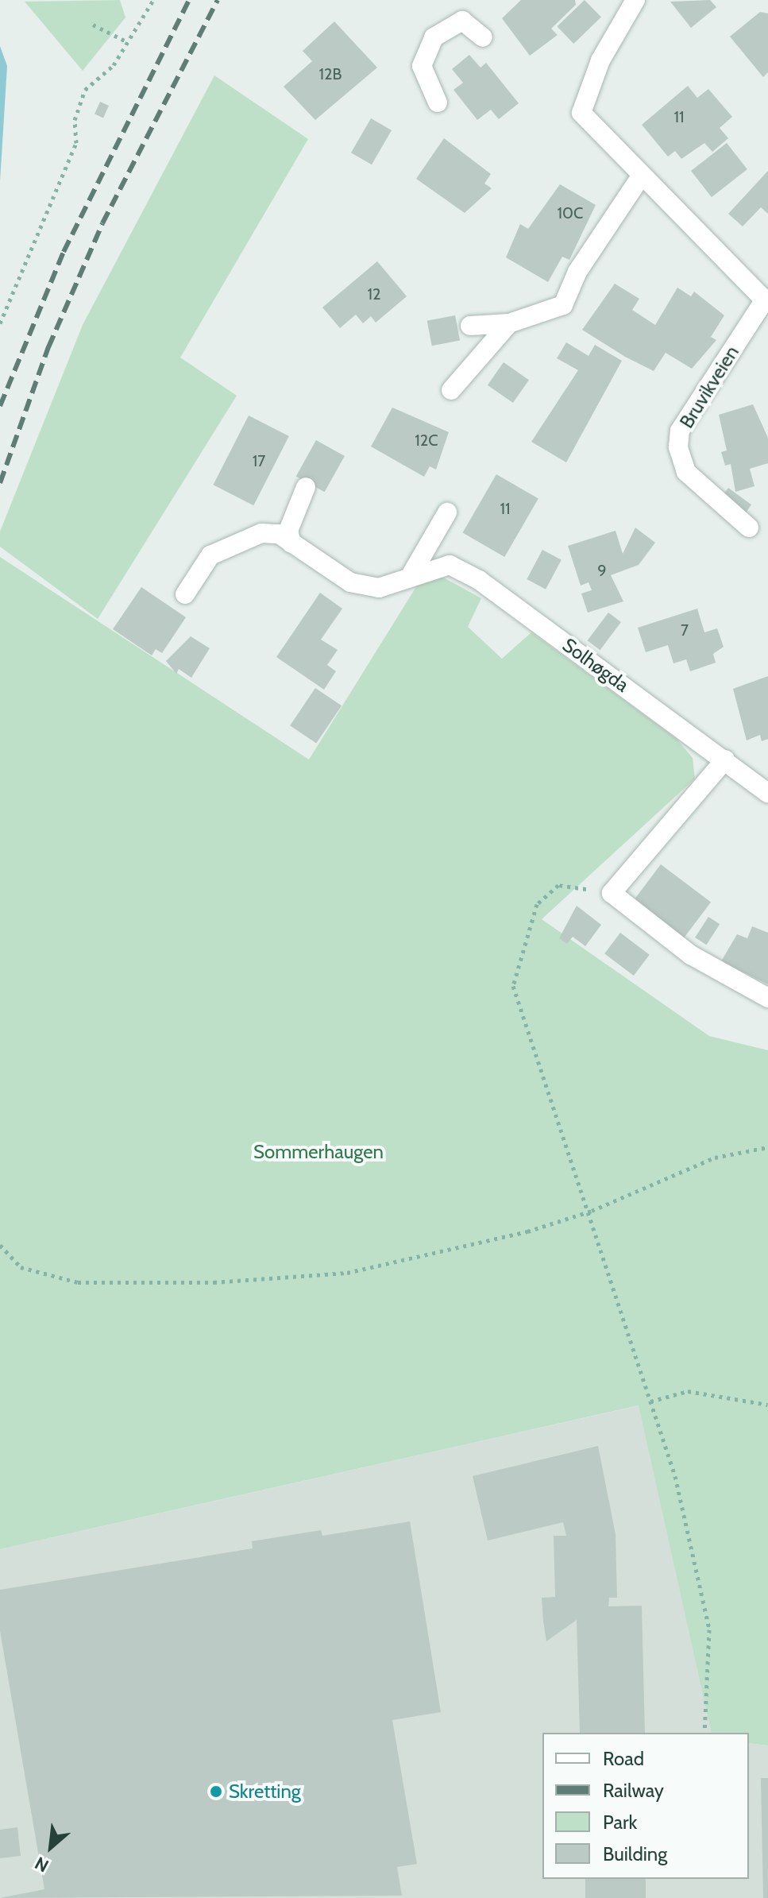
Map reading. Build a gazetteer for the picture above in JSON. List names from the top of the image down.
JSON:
{
  "streets": {
    "street": ["Bruvikveien", "Solhøgda"]
  },
  "parks": ["Sommerhaugen"],
  "places": ["Skretting"],
  "house_numbers": [
    "12B",
    "11",
    "10C",
    "12",
    "12C",
    "17",
    "11",
    "9",
    "7"
  ],
  "legend": [
    "Road",
    "Railway",
    "Park",
    "Building"
  ],
  "north": "bottom left"
}
